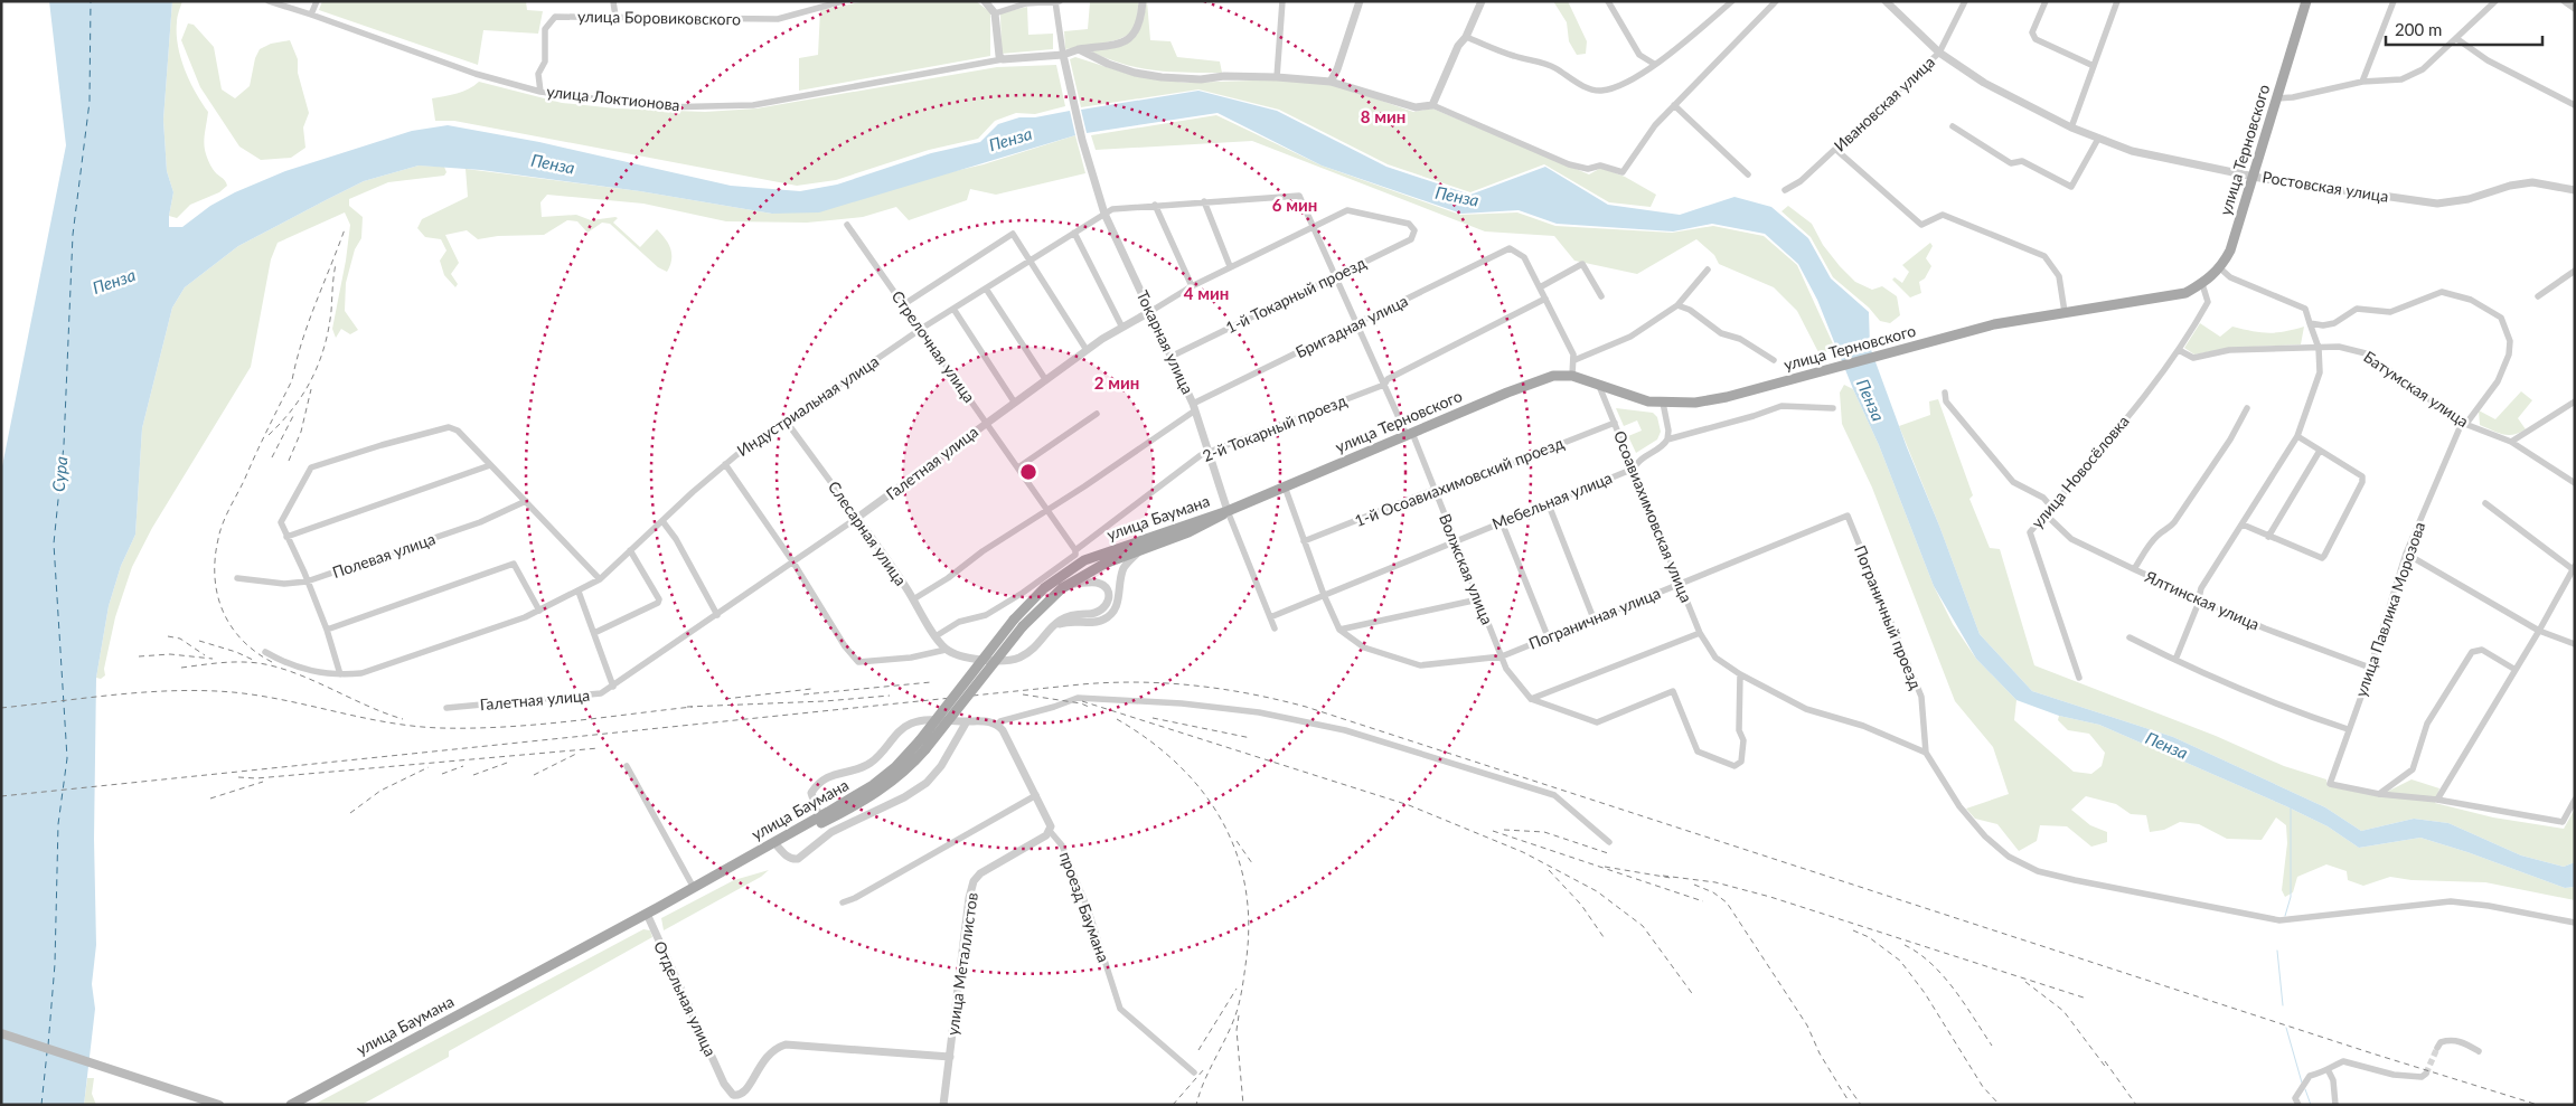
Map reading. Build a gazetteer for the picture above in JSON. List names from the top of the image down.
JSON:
{
  "streets": {
    "main road": ["улица Терновского", "улица Баумана"],
    "street": [
      "улица Боровиковского",
      "улица Локтионова",
      "Ивановская улица",
      "Ростовская улица",
      "1-й Токарный проезд",
      "Бригадная улица",
      "Токарная улица",
      "Стрелочная улица",
      "Батумская улица",
      "Индустриальная улица",
      "2-й Токарный проезд",
      "Галетная улица",
      "улица Новосёловка",
      "1-й Осоавиахимовский проезд",
      "Мебельная улица",
      "Осоавиахимовская улица",
      "Слесарная улица",
      "Полевая улица",
      "Волжская улица",
      "Ялтинская улица",
      "улица Павлика Морозова",
      "Пограничный проезд",
      "Пограничная улица",
      "проезд Баумана",
      "улица Металлистов",
      "Отдельная улица"
    ]
  },
  "crossings": [
    ["улица Боровиковского", "улица Локтионова"],
    ["Ивановская улица", "Ростовская улица"],
    ["улица Терновского", "Ростовская улица"],
    ["улица Терновского", "Токарная улица"],
    ["улица Терновского", "улица Новосёловка"],
    ["улица Терновского", "Осоавиахимовская улица"],
    ["улица Терновского", "улица Баумана"],
    ["улица Терновского", "Волжская улица"],
    ["1-й Токарный проезд", "Токарная улица"],
    ["1-й Токарный проезд", "Галетная улица"],
    ["1-й Токарный проезд", "Волжская улица"],
    ["Бригадная улица", "Токарная улица"],
    ["Бригадная улица", "Стрелочная улица"],
    ["Бригадная улица", "Слесарная улица"],
    ["Бригадная улица", "Волжская улица"],
    ["Токарная улица", "Индустриальная улица"],
    ["Токарная улица", "2-й Токарный проезд"],
    ["Токарная улица", "Галетная улица"],
    ["Токарная улица", "Мебельная улица"],
    ["Токарная улица", "улица Баумана"],
    ["Стрелочная улица", "Индустриальная улица"],
    ["Стрелочная улица", "2-й Токарный проезд"],
    ["Стрелочная улица", "Галетная улица"],
    ["Батумская улица", "улица Новосёловка"],
    ["Батумская улица", "улица Павлика Морозова"],
    ["Индустриальная улица", "Слесарная улица"],
    ["Индустриальная улица", "Волжская улица"],
    ["2-й Токарный проезд", "Слесарная улица"],
    ["2-й Токарный проезд", "Волжская улица"],
    ["Галетная улица", "Слесарная улица"],
    ["Галетная улица", "Волжская улица"],
    ["улица Новосёловка", "Ялтинская улица"],
    ["1-й Осоавиахимовский проезд", "Осоавиахимовская улица"],
    ["1-й Осоавиахимовский проезд", "Волжская улица"],
    ["Мебельная улица", "Осоавиахимовская улица"],
    ["Мебельная улица", "Волжская улица"],
    ["Осоавиахимовская улица", "Пограничная улица"],
    ["улица Баумана", "Отдельная улица"],
    ["Волжская улица", "Пограничная улица"],
    ["Ялтинская улица", "улица Павлика Морозова"],
    ["Пограничный проезд", "Пограничная улица"],
    ["проезд Баумана", "улица Металлистов"],
    ["улица Металлистов", "Отдельная улица"]
  ],
  "water": ["Пенза", "Сура"],
  "scale_bar": "200 m",
  "rings": [
    "8 мин",
    "6 мин",
    "4 мин",
    "2 мин"
  ]
}
